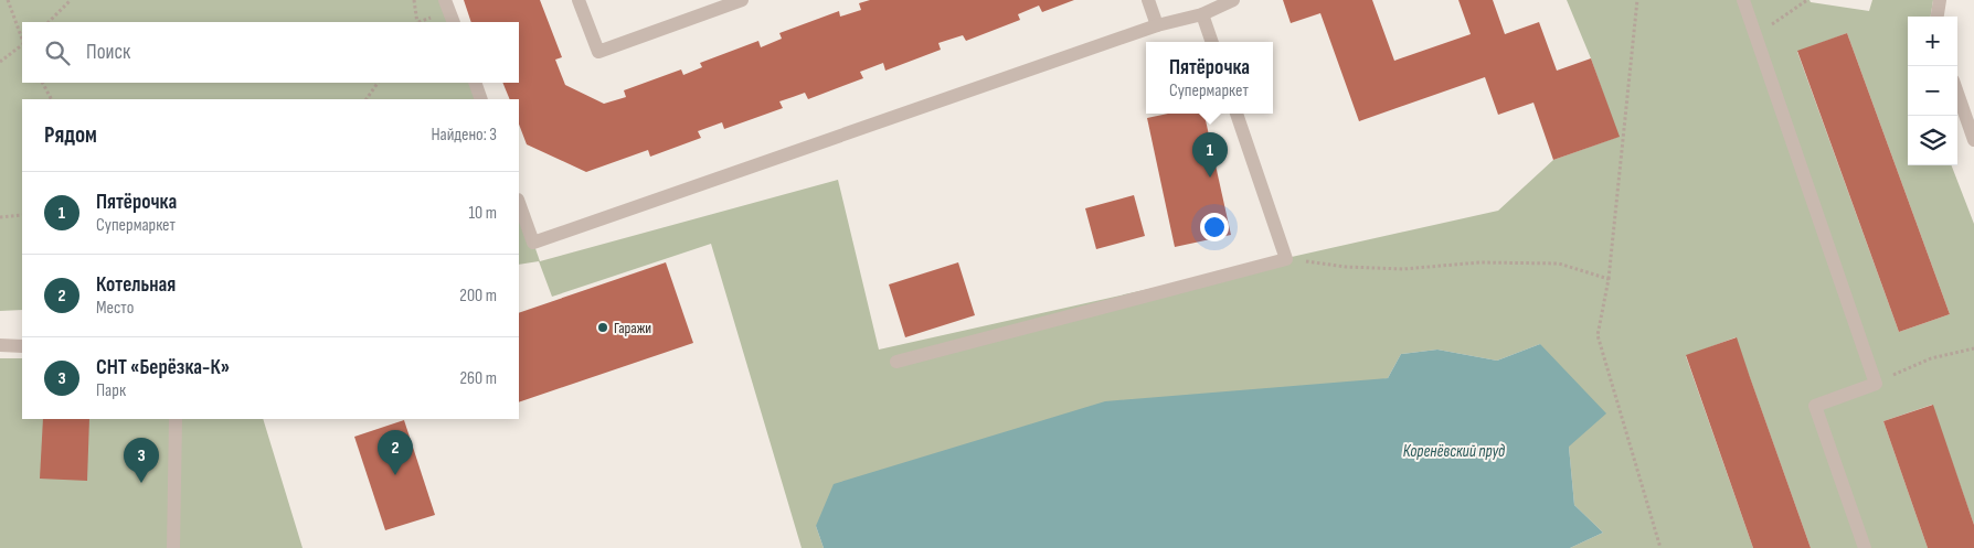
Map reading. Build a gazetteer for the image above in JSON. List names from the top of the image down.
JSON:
{
  "water": ["Коренёвский пруд"],
  "places": ["Гаражи"],
  "page": {
    "map_buttons": ["+", "−"],
    "search": "Поиск",
    "popup": ["Пятёрочка", "Супермаркет"],
    "heading": ["Рядом", "Найдено: 3"],
    "pins": ["1", "2", "3"],
    "list": [
      {
        "mark": "1",
        "name": "Пятёрочка",
        "note": "Супермаркет",
        "value": "10 m"
      },
      {
        "mark": "2",
        "name": "Котельная",
        "note": "Место",
        "value": "200 m"
      },
      {
        "mark": "3",
        "name": "СНТ «Берёзка-К»",
        "note": "Парк",
        "value": "260 m"
      }
    ]
  }
}
